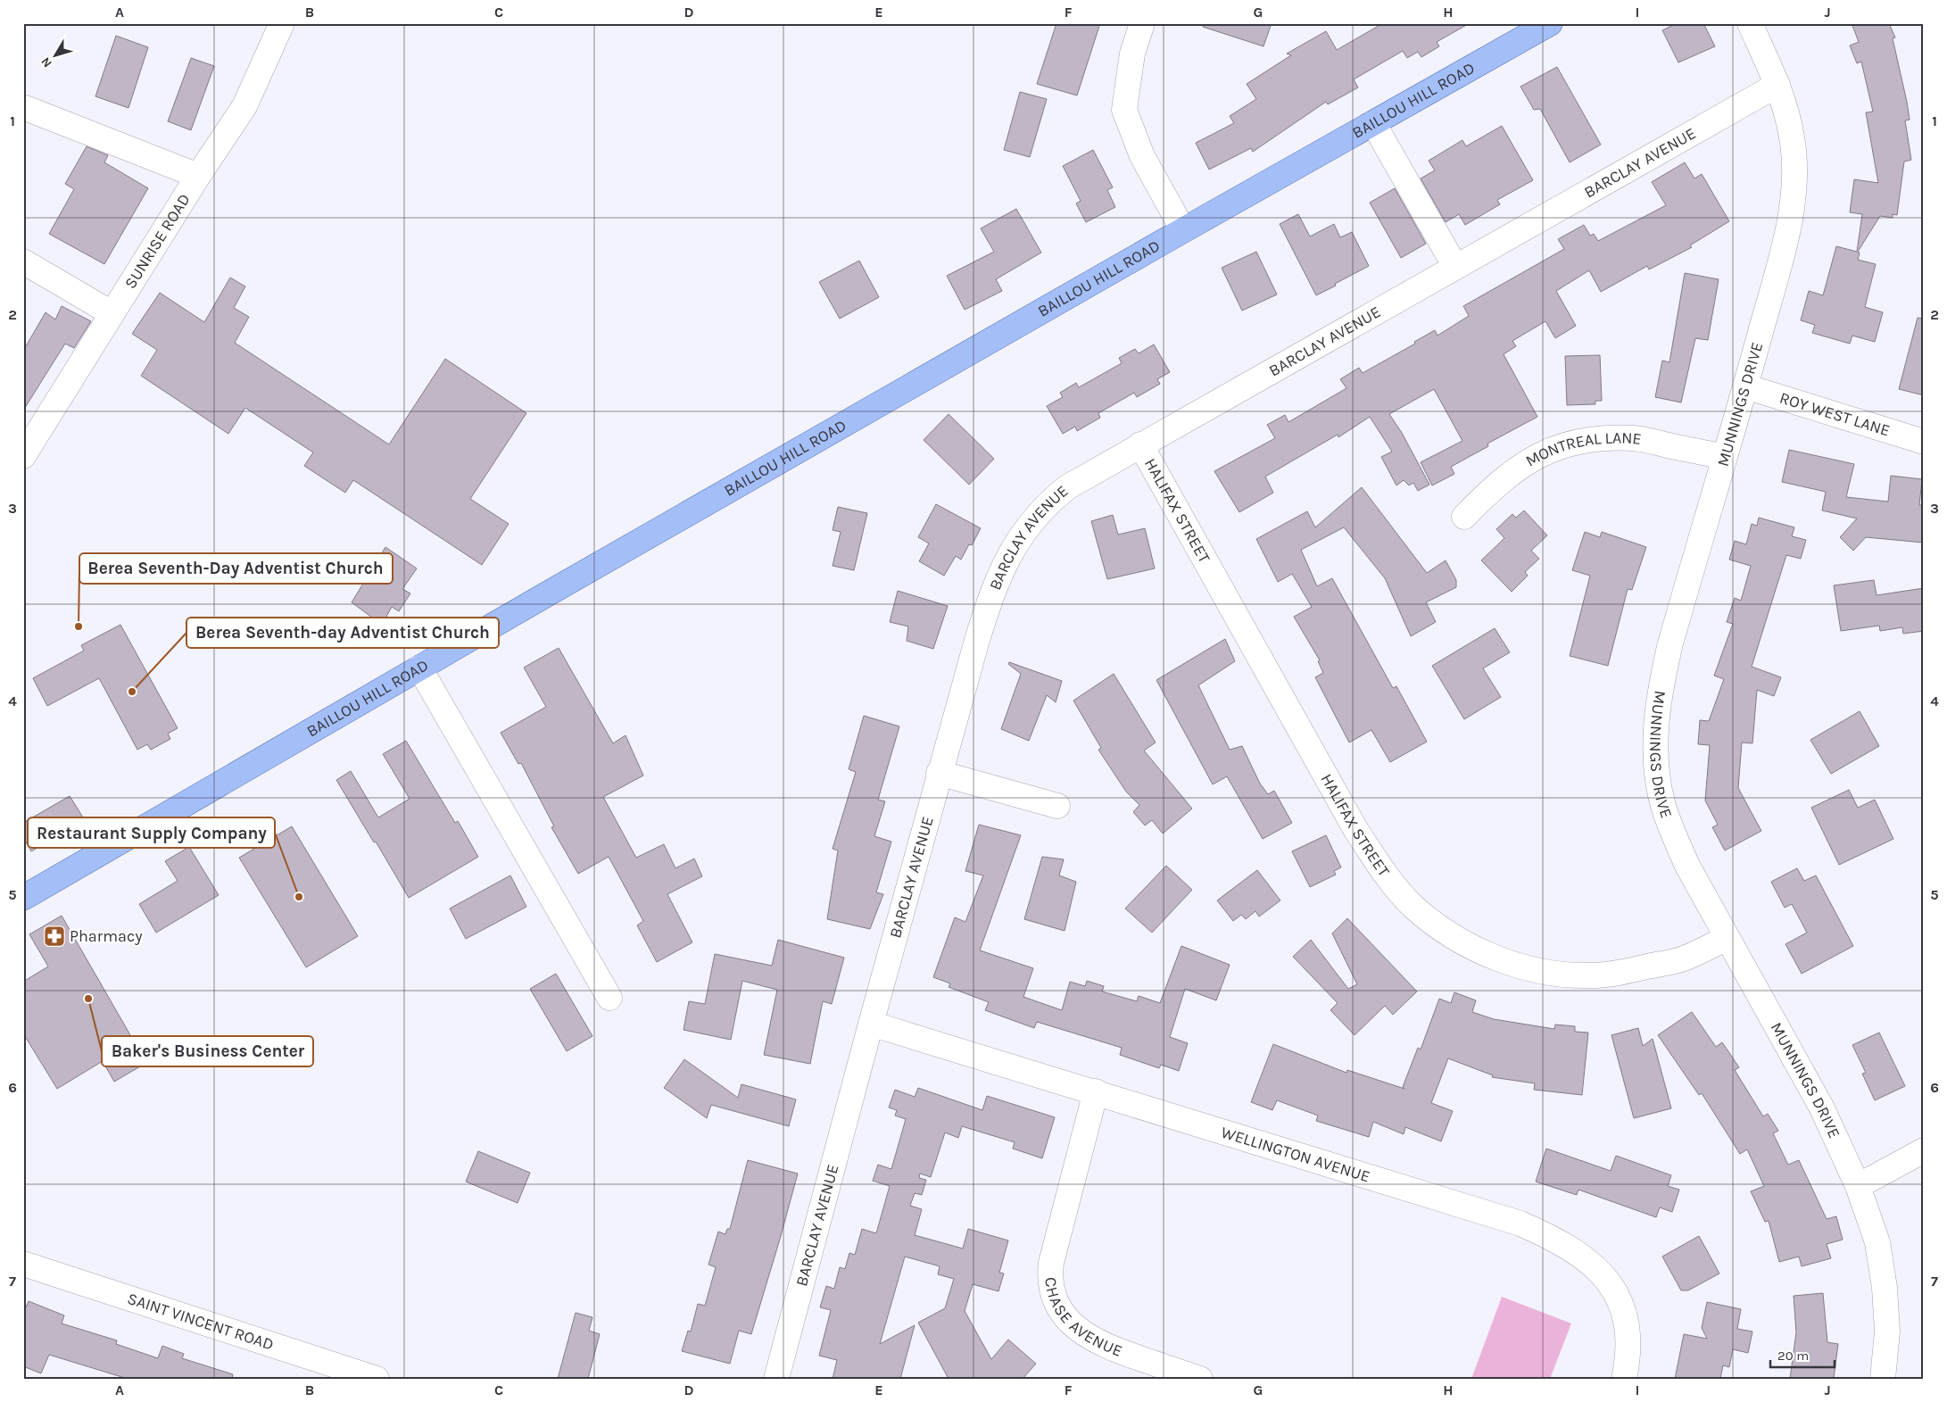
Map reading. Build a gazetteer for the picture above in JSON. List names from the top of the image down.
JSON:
{
  "streets": {
    "main road": ["BAILLOU HILL ROAD"],
    "street": [
      "BARCLAY AVENUE",
      "SUNRISE ROAD",
      "MUNNINGS DRIVE",
      "ROY WEST LANE",
      "MONTREAL LANE",
      "HALIFAX STREET",
      "WELLINGTON AVENUE",
      "CHASE AVENUE",
      "SAINT VINCENT ROAD"
    ]
  },
  "crossings": [
    ["BARCLAY AVENUE", "MUNNINGS DRIVE"],
    ["BARCLAY AVENUE", "HALIFAX STREET"],
    ["BARCLAY AVENUE", "WELLINGTON AVENUE"],
    ["MUNNINGS DRIVE", "ROY WEST LANE"],
    ["MUNNINGS DRIVE", "MONTREAL LANE"],
    ["MUNNINGS DRIVE", "HALIFAX STREET"],
    ["WELLINGTON AVENUE", "CHASE AVENUE"]
  ],
  "places": {
    "other": [
      "Berea Seventh-Day Adventist Church",
      "Berea Seventh-day Adventist Church",
      "Restaurant Supply Company",
      "Baker's Business Center"
    ],
    "pharmacy": ["Pharmacy"]
  },
  "scale_bar": "20 m",
  "north": "bottom left",
  "grid": {
    "columns": [
      "A",
      "B",
      "C",
      "D",
      "E",
      "F",
      "G",
      "H",
      "I",
      "J"
    ],
    "rows": [
      "1",
      "2",
      "3",
      "4",
      "5",
      "6",
      "7"
    ]
  }
}
